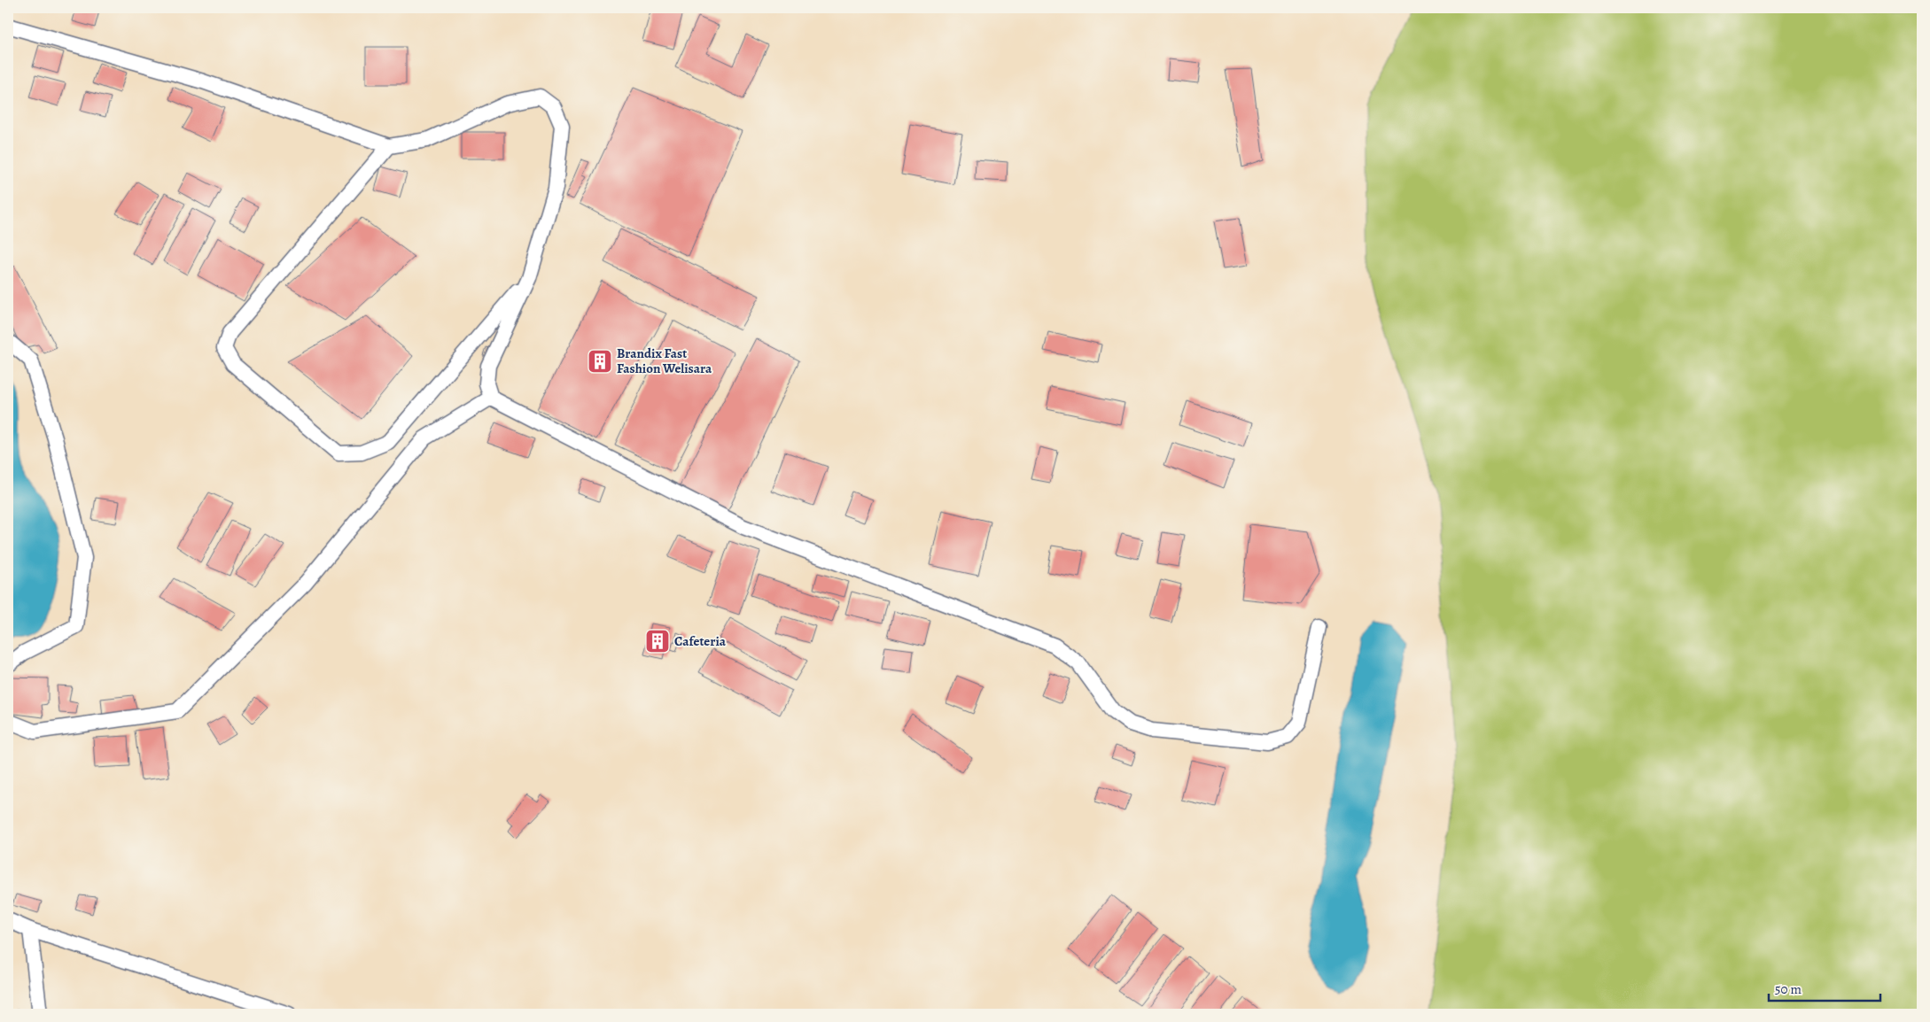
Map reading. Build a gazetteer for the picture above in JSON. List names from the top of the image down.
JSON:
{
  "places": {
    "building": ["Brandix Fast Fashion Welisara", "Cafeteria"]
  },
  "scale_bar": "50 m"
}
